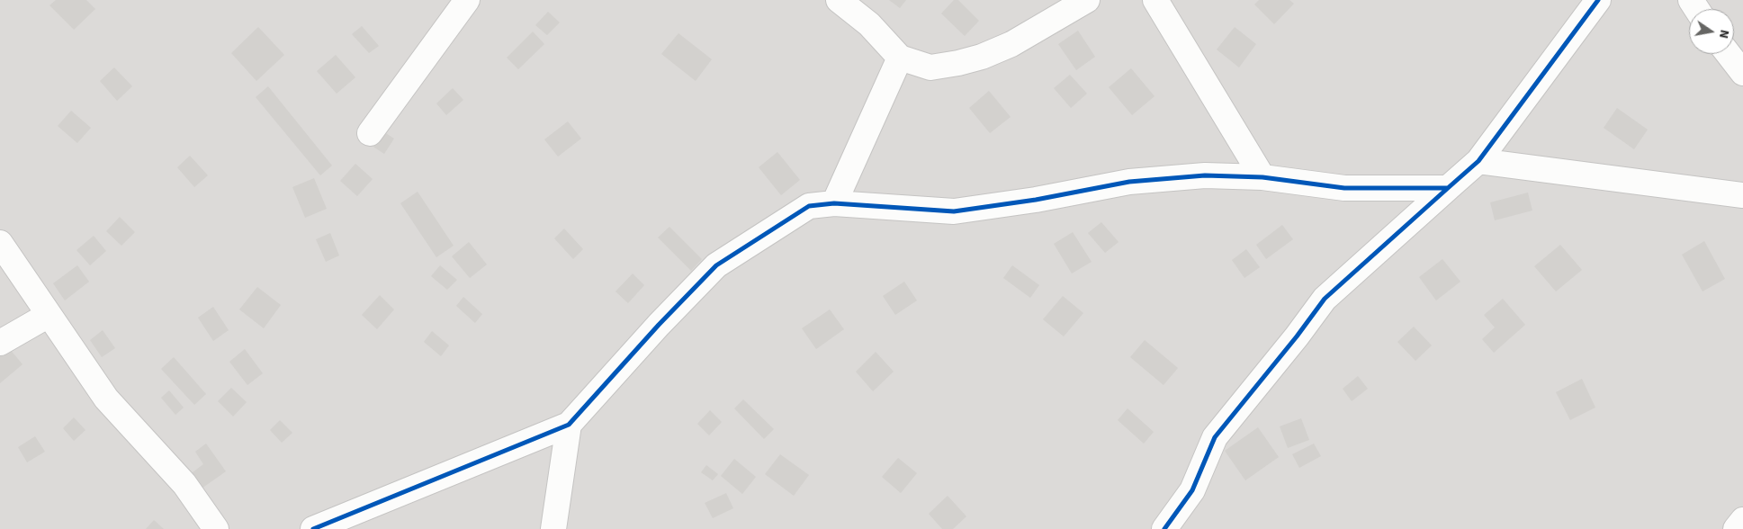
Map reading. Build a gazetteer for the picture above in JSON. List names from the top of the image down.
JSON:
{
  "north": "right"
}
